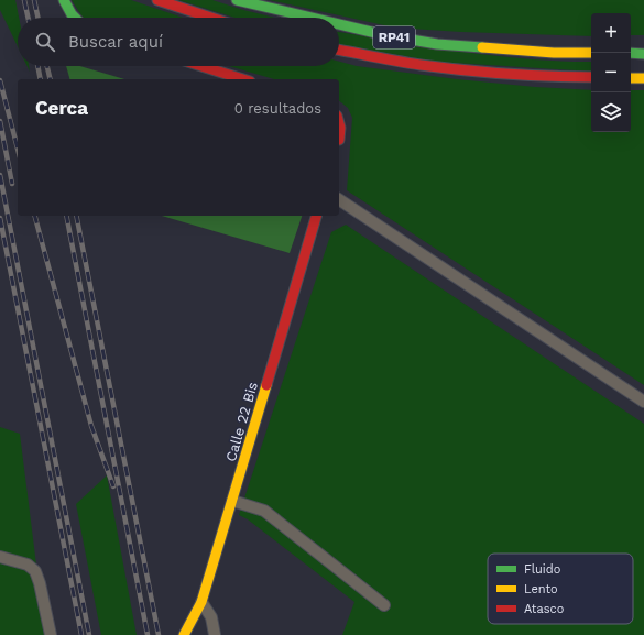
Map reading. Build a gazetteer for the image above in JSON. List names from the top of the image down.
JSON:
{
  "streets": {
    "main road": ["RP41", "Calle 22 Bis"]
  },
  "legend": ["Fluido", "Lento", "Atasco"],
  "page": {
    "map_buttons": ["+", "−"],
    "search": "Buscar aquí",
    "heading": ["Cerca", "0 resultados"]
  }
}
